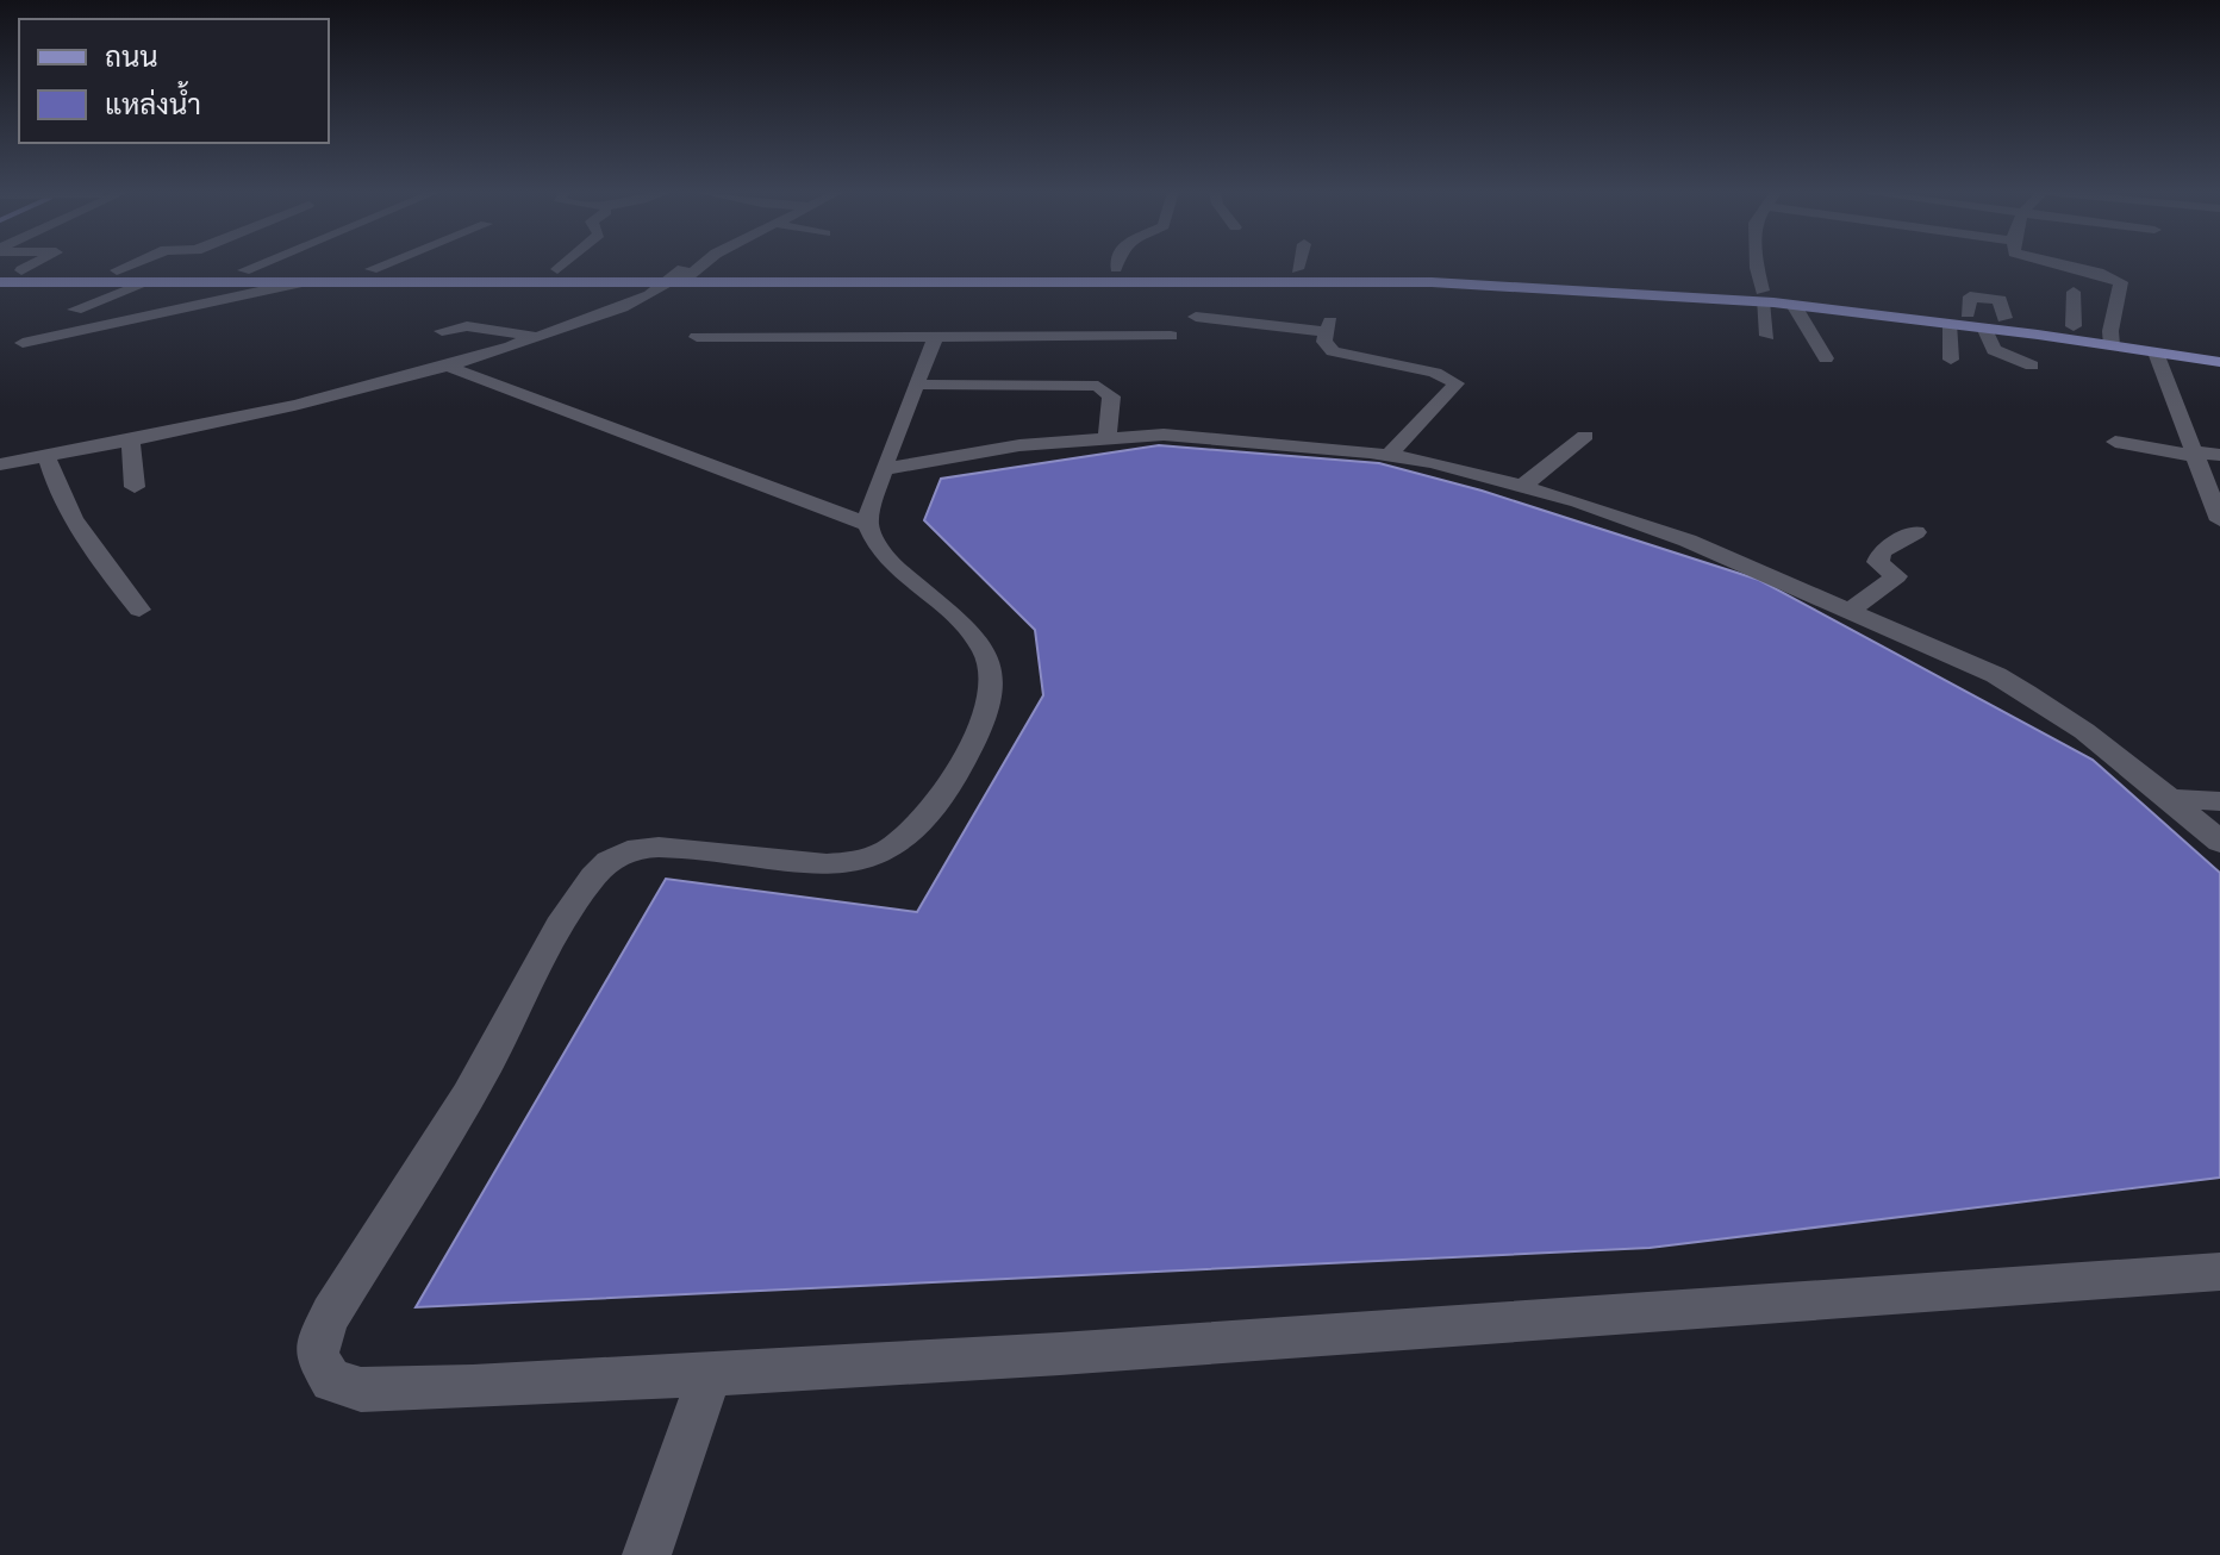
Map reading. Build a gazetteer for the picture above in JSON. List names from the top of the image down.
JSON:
{
  "legend": ["ถนน", "แหล่งน้ำ"]
}
